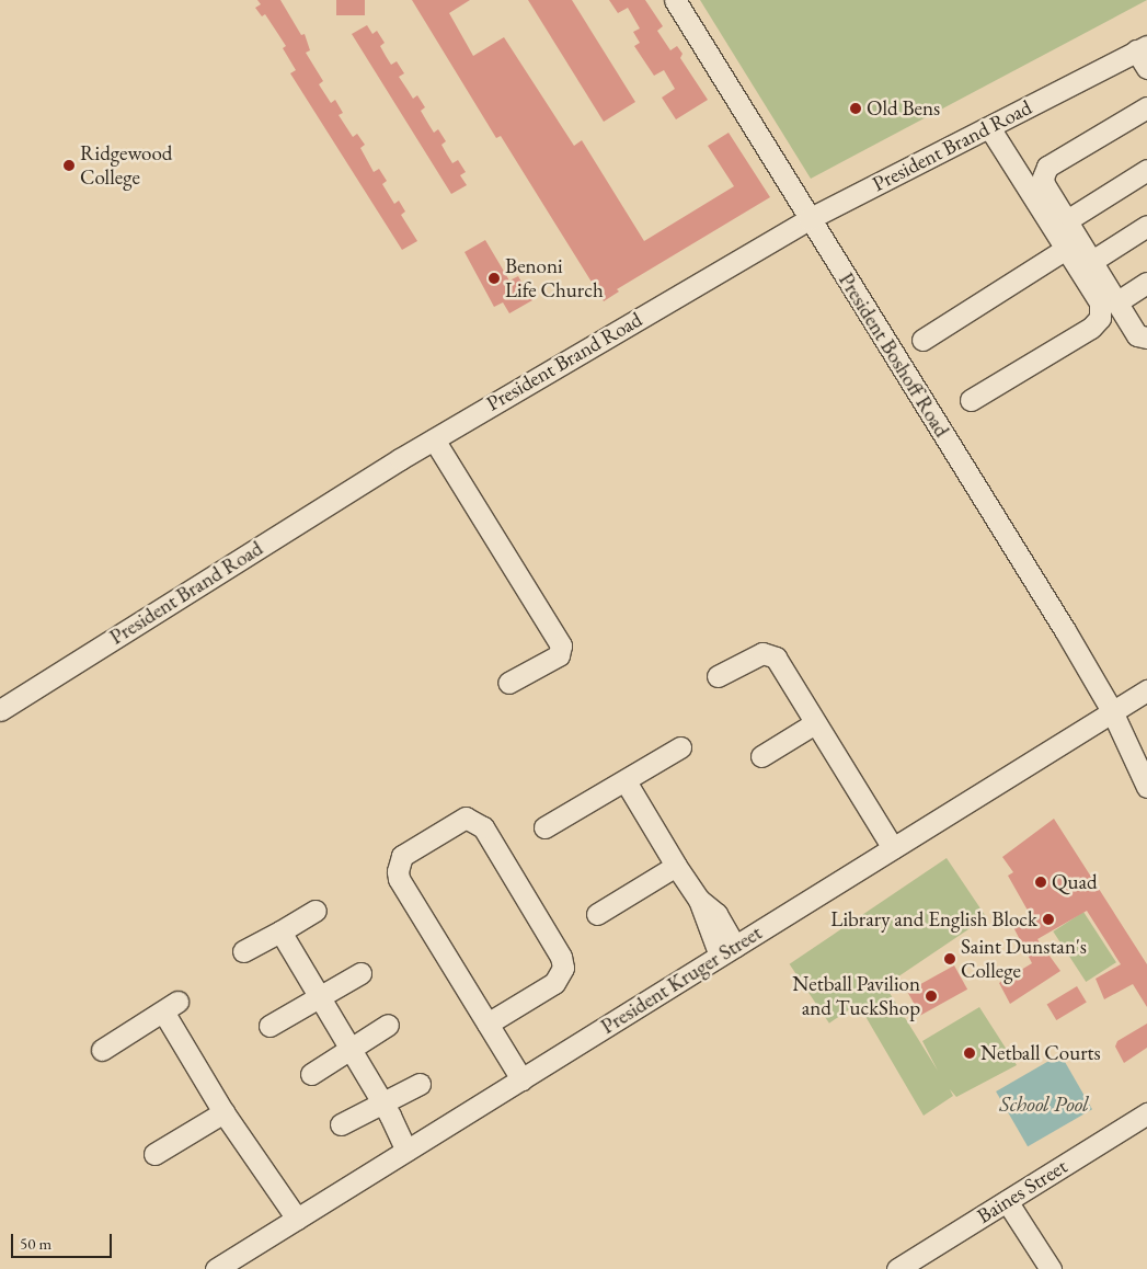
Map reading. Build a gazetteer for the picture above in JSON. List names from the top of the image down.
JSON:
{
  "streets": {
    "street": [
      "President Brand Road",
      "President Boshoff Road",
      "President Kruger Street",
      "Baines Street"
    ]
  },
  "crossings": [
    ["President Brand Road", "President Boshoff Road"],
    ["President Boshoff Road", "President Kruger Street"]
  ],
  "water": ["School Pool"],
  "places": [
    "Old Bens",
    "Ridgewood College",
    "Benoni Life Church",
    "Quad",
    "Library and English Block",
    "Saint Dunstan's College",
    "Netball Pavilion and TuckShop",
    "Netball Courts"
  ],
  "scale_bar": "50 m"
}
